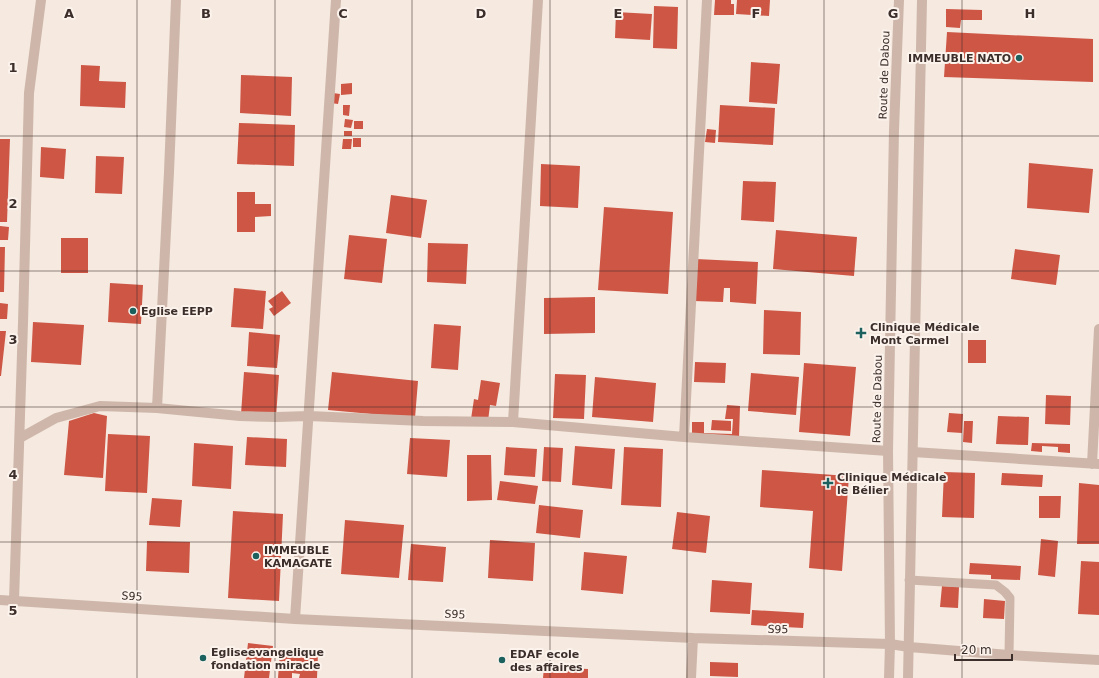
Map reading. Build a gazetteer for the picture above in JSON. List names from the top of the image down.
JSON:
{
  "streets": {
    "street": ["Route de Dabou", "S95"]
  },
  "crossings": [
    ["Route de Dabou", "S95"]
  ],
  "places": {
    "other": [
      "IMMEUBLE NATO",
      "Eglise EEPP",
      "IMMEUBLE KAMAGATE",
      "Egliseevangelique fondation miracle",
      "EDAF ecole des affaires"
    ],
    "health": ["Clinique Médicale Mont Carmel", "Clinique Médicale le Bélier"]
  },
  "scale_bar": "20 m",
  "grid": {
    "columns": [
      "A",
      "B",
      "C",
      "D",
      "E",
      "F",
      "G",
      "H"
    ],
    "rows": [
      "1",
      "2",
      "3",
      "4",
      "5"
    ]
  }
}
